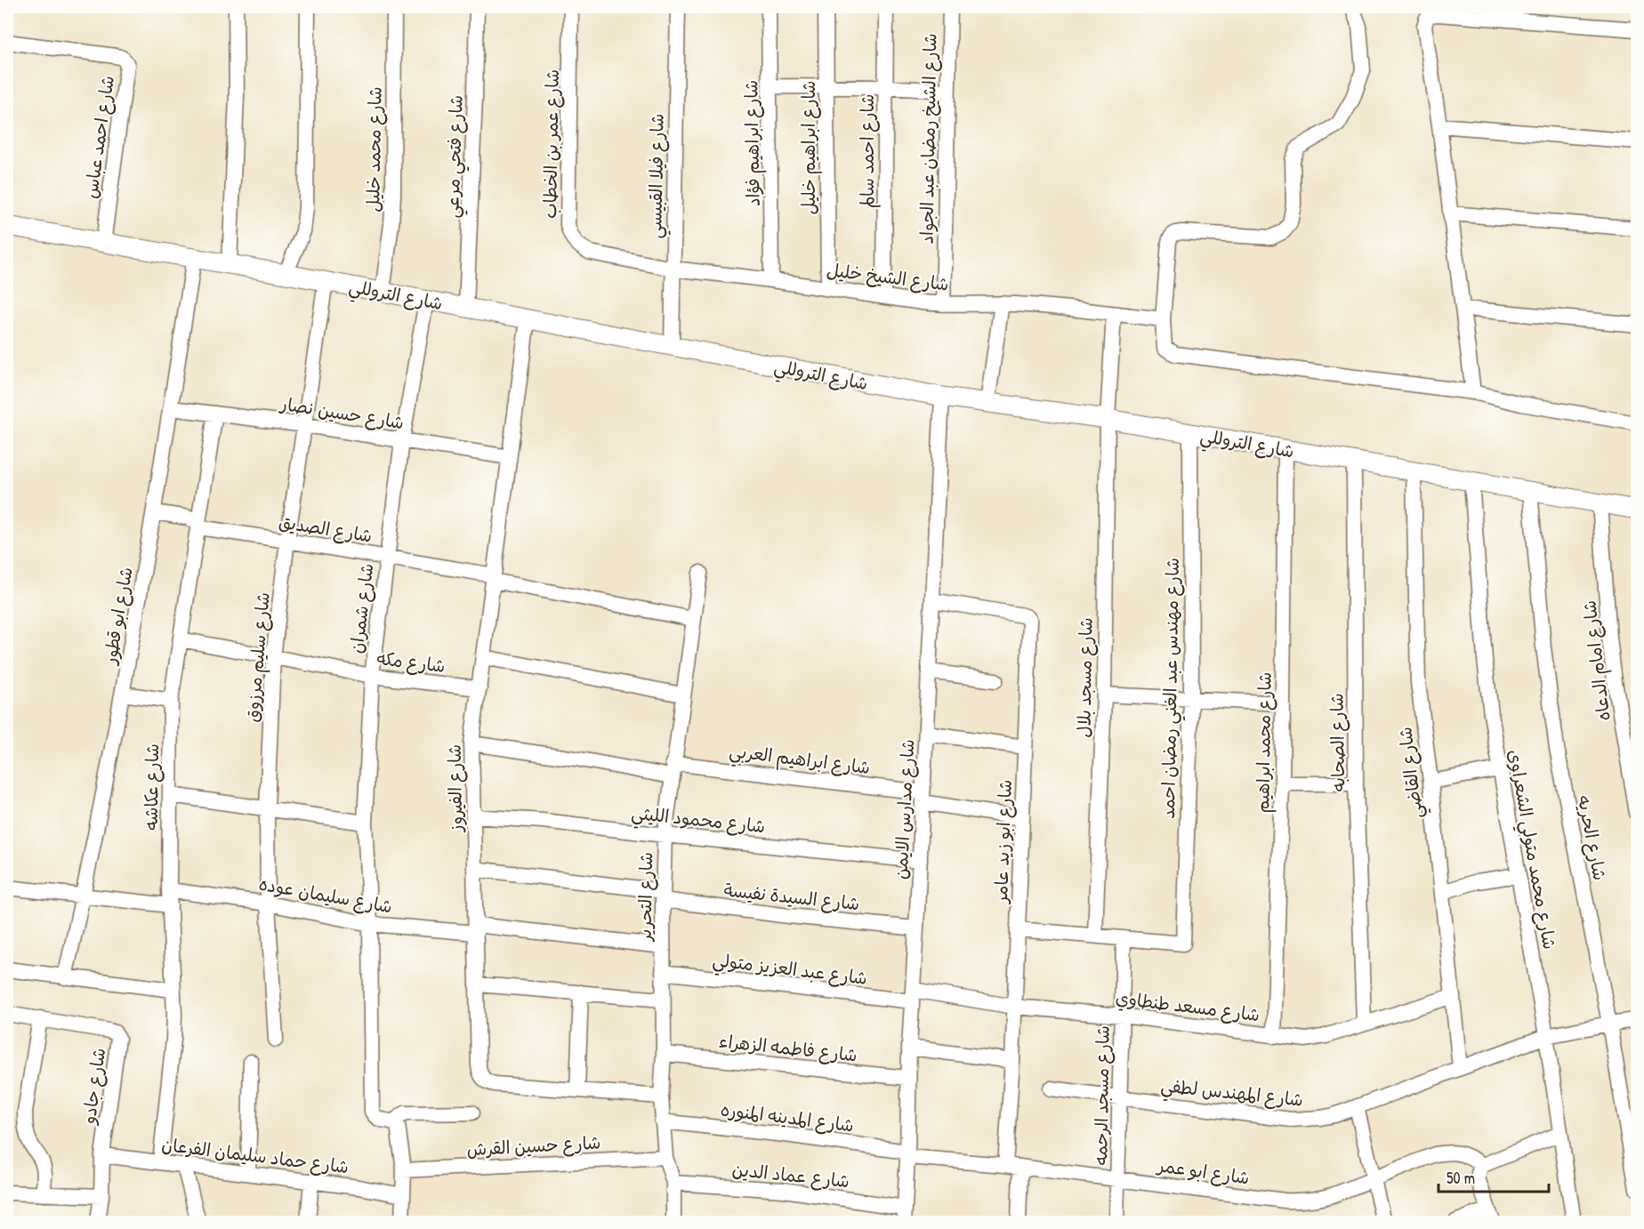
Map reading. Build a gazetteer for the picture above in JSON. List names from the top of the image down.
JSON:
{
  "streets": {
    "street": [
      "شارع احمد عباس",
      "شارع الشيخ رمضان عبد الجواد",
      "شارع ابراهيم فؤاد",
      "شارع عمر بن الخطاب",
      "شارع ابراهيم خليل",
      "شارع محمد خليل",
      "شارع احمد سالم",
      "شارع فتحي مرعي",
      "شارع فيلا القبيسي",
      "شارع الشيخ خليل",
      "شارع التروللي",
      "شارع حسين نصار",
      "شارع الصديق",
      "شارع شمران",
      "شارع ابو قطور",
      "شارع سليم مرزوق",
      "شارع امام الدعاه",
      "شارع مكه",
      "شارع مسجد بلال",
      "شارع مهندس عبد الغني رمضان احمد",
      "شارع محمد ابراهيم",
      "شارع الصحابه",
      "شارع ابراهيم العربي",
      "شارع القاضي",
      "شارع عكاشه",
      "شارع الفيروز",
      "شارع مدارس الايمن",
      "شارع محمود الليثي",
      "شارع الحريه",
      "شارع ابو زيد عامر",
      "شارع محمد متولي الشعراوى",
      "شارع سليمان عوده",
      "شارع التحرير",
      "شارع السيدة نفيسة",
      "شارع عبد العزيز متولي",
      "شارع مسعد طنطاوي",
      "شارع فاطمه الزهراء",
      "شارع جادو",
      "شارع المهندس لطفي",
      "شارع مسجد الرحمه",
      "شارع المدينه المنوره",
      "شارع حسين القرش",
      "شارع حماد سليمان الفرعان",
      "شارع ابو عمر",
      "شارع عماد الدين"
    ]
  },
  "crossings": [
    ["شارع احمد عباس", "شارع التروللي"],
    ["شارع الشيخ رمضان عبد الجواد", "شارع الشيخ خليل"],
    ["شارع ابراهيم فؤاد", "شارع الشيخ خليل"],
    ["شارع عمر بن الخطاب", "شارع فيلا القبيسي"],
    ["شارع عمر بن الخطاب", "شارع الشيخ خليل"],
    ["شارع ابراهيم خليل", "شارع الشيخ خليل"],
    ["شارع محمد خليل", "شارع التروللي"],
    ["شارع احمد سالم", "شارع الشيخ خليل"],
    ["شارع فتحي مرعي", "شارع التروللي"],
    ["شارع فيلا القبيسي", "شارع الشيخ خليل"],
    ["شارع فيلا القبيسي", "شارع التروللي"],
    ["شارع الشيخ خليل", "شارع مسجد بلال"],
    ["شارع التروللي", "شارع شمران"],
    ["شارع التروللي", "شارع ابو قطور"],
    ["شارع التروللي", "شارع سليم مرزوق"],
    ["شارع التروللي", "شارع امام الدعاه"],
    ["شارع التروللي", "شارع مسجد بلال"],
    ["شارع التروللي", "شارع مهندس عبد الغني رمضان احمد"],
    ["شارع التروللي", "شارع محمد ابراهيم"],
    ["شارع التروللي", "شارع الصحابه"],
    ["شارع التروللي", "شارع القاضي"],
    ["شارع التروللي", "شارع الفيروز"],
    ["شارع التروللي", "شارع مدارس الايمن"],
    ["شارع التروللي", "شارع الحريه"],
    ["شارع التروللي", "شارع محمد متولي الشعراوى"],
    ["شارع حسين نصار", "شارع شمران"],
    ["شارع حسين نصار", "شارع ابو قطور"],
    ["شارع حسين نصار", "شارع سليم مرزوق"],
    ["شارع حسين نصار", "شارع عكاشه"],
    ["شارع حسين نصار", "شارع الفيروز"],
    ["شارع الصديق", "شارع شمران"],
    ["شارع الصديق", "شارع ابو قطور"],
    ["شارع الصديق", "شارع سليم مرزوق"],
    ["شارع الصديق", "شارع عكاشه"],
    ["شارع الصديق", "شارع الفيروز"],
    ["شارع الصديق", "شارع التحرير"],
    ["شارع شمران", "شارع مكه"],
    ["شارع شمران", "شارع سليمان عوده"],
    ["شارع ابو قطور", "شارع سليمان عوده"],
    ["شارع سليم مرزوق", "شارع مكه"],
    ["شارع سليم مرزوق", "شارع سليمان عوده"],
    ["شارع مكه", "شارع عكاشه"],
    ["شارع مكه", "شارع الفيروز"],
    ["شارع مهندس عبد الغني رمضان احمد", "شارع مسجد الرحمه"],
    ["شارع محمد ابراهيم", "شارع مسعد طنطاوي"],
    ["شارع الصحابه", "شارع مسعد طنطاوي"],
    ["شارع ابراهيم العربي", "شارع الفيروز"],
    ["شارع ابراهيم العربي", "شارع مدارس الايمن"],
    ["شارع ابراهيم العربي", "شارع ابو زيد عامر"],
    ["شارع ابراهيم العربي", "شارع التحرير"],
    ["شارع القاضي", "شارع مسعد طنطاوي"],
    ["شارع القاضي", "شارع المهندس لطفي"],
    ["شارع عكاشه", "شارع سليمان عوده"],
    ["شارع عكاشه", "شارع حماد سليمان الفرعان"],
    ["شارع الفيروز", "شارع محمود الليثي"],
    ["شارع الفيروز", "شارع سليمان عوده"],
    ["شارع الفيروز", "شارع التحرير"],
    ["شارع الفيروز", "شارع السيدة نفيسة"],
    ["شارع مدارس الايمن", "شارع محمود الليثي"],
    ["شارع مدارس الايمن", "شارع ابو زيد عامر"],
    ["شارع مدارس الايمن", "شارع السيدة نفيسة"],
    ["شارع مدارس الايمن", "شارع عبد العزيز متولي"],
    ["شارع مدارس الايمن", "شارع مسعد طنطاوي"],
    ["شارع مدارس الايمن", "شارع فاطمه الزهراء"],
    ["شارع مدارس الايمن", "شارع المدينه المنوره"],
    ["شارع مدارس الايمن", "شارع ابو عمر"],
    ["شارع مدارس الايمن", "شارع عماد الدين"],
    ["شارع محمود الليثي", "شارع التحرير"],
    ["شارع الحريه", "شارع المهندس لطفي"],
    ["شارع ابو زيد عامر", "شارع مسعد طنطاوي"],
    ["شارع ابو زيد عامر", "شارع ابو عمر"],
    ["شارع محمد متولي الشعراوى", "شارع المهندس لطفي"],
    ["شارع سليمان عوده", "شارع التحرير"],
    ["شارع التحرير", "شارع السيدة نفيسة"],
    ["شارع التحرير", "شارع عبد العزيز متولي"],
    ["شارع التحرير", "شارع فاطمه الزهراء"],
    ["شارع التحرير", "شارع المدينه المنوره"],
    ["شارع التحرير", "شارع حسين القرش"],
    ["شارع التحرير", "شارع عماد الدين"],
    ["شارع عبد العزيز متولي", "شارع مسعد طنطاوي"],
    ["شارع مسعد طنطاوي", "شارع مسجد الرحمه"],
    ["شارع جادو", "شارع حماد سليمان الفرعان"],
    ["شارع المهندس لطفي", "شارع مسجد الرحمه"],
    ["شارع مسجد الرحمه", "شارع ابو عمر"],
    ["شارع المدينه المنوره", "شارع ابو عمر"]
  ],
  "scale_bar": "50 m"
}
